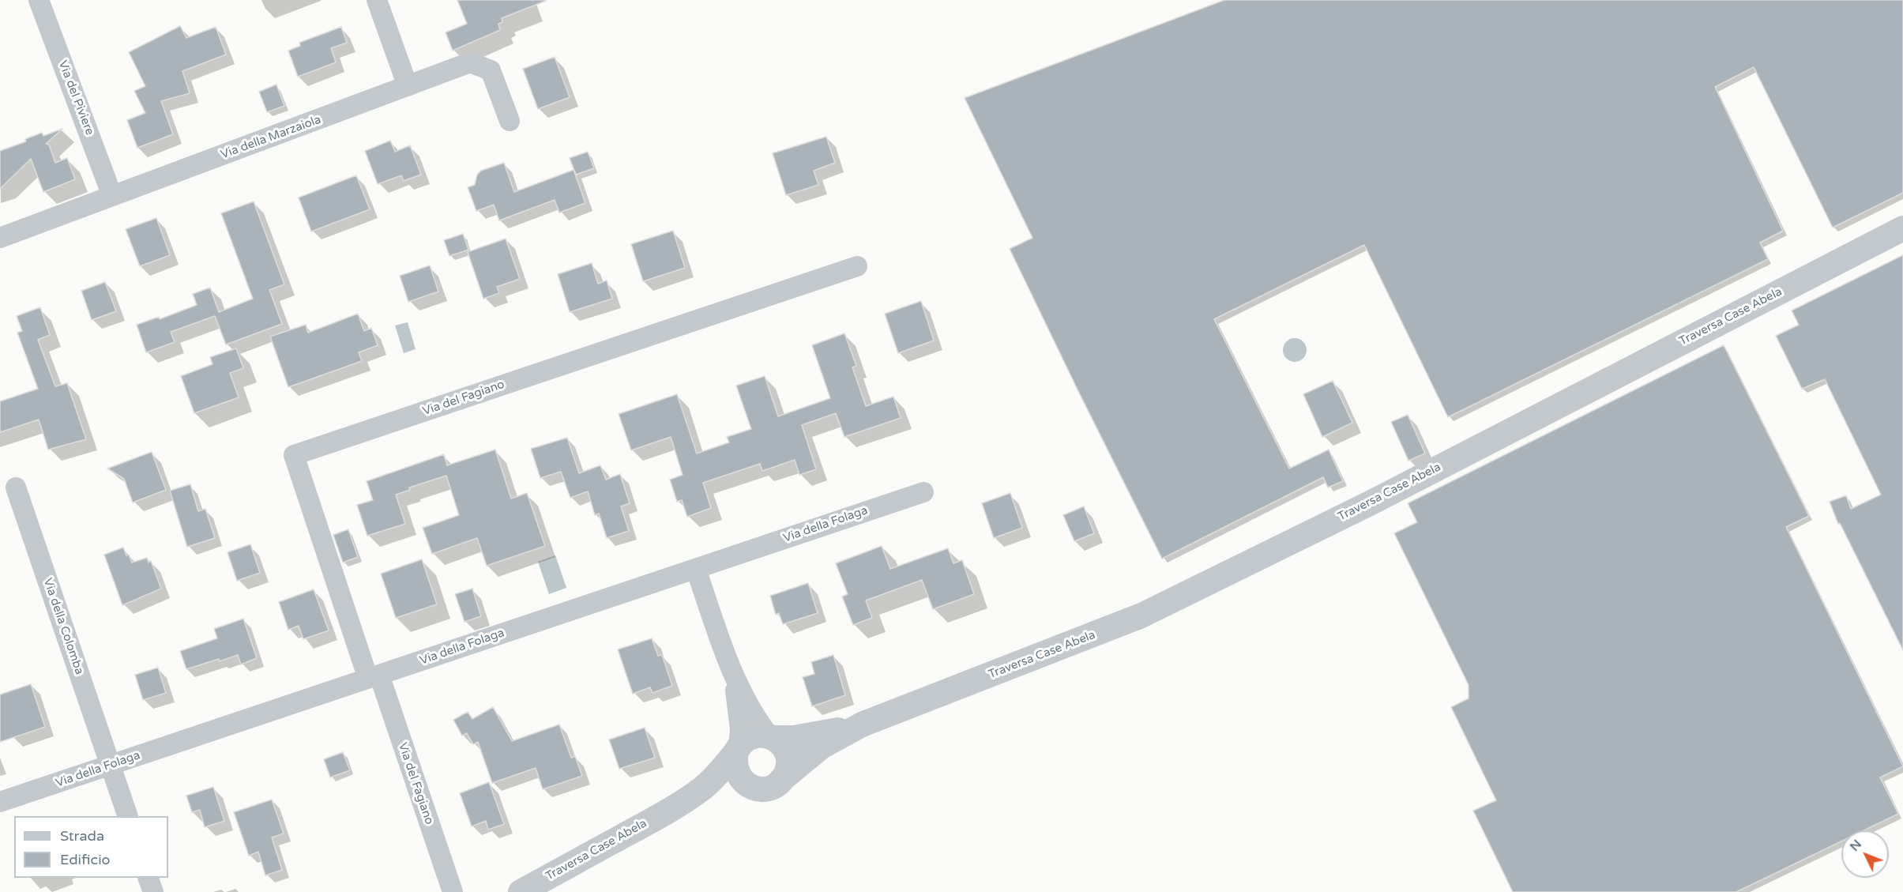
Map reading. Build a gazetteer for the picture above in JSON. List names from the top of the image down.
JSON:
{
  "streets": {
    "street": [
      "Via del Piviere",
      "Via della Marzaiola",
      "Traversa Case Abela",
      "Via del Fagiano",
      "Via della Folaga",
      "Via della Colomba"
    ]
  },
  "crossings": [
    ["Via del Piviere", "Via della Marzaiola"],
    ["Via del Fagiano", "Via della Folaga"],
    ["Via della Folaga", "Via della Colomba"]
  ],
  "legend": ["Strada", "Edificio"],
  "north": "top left"
}
